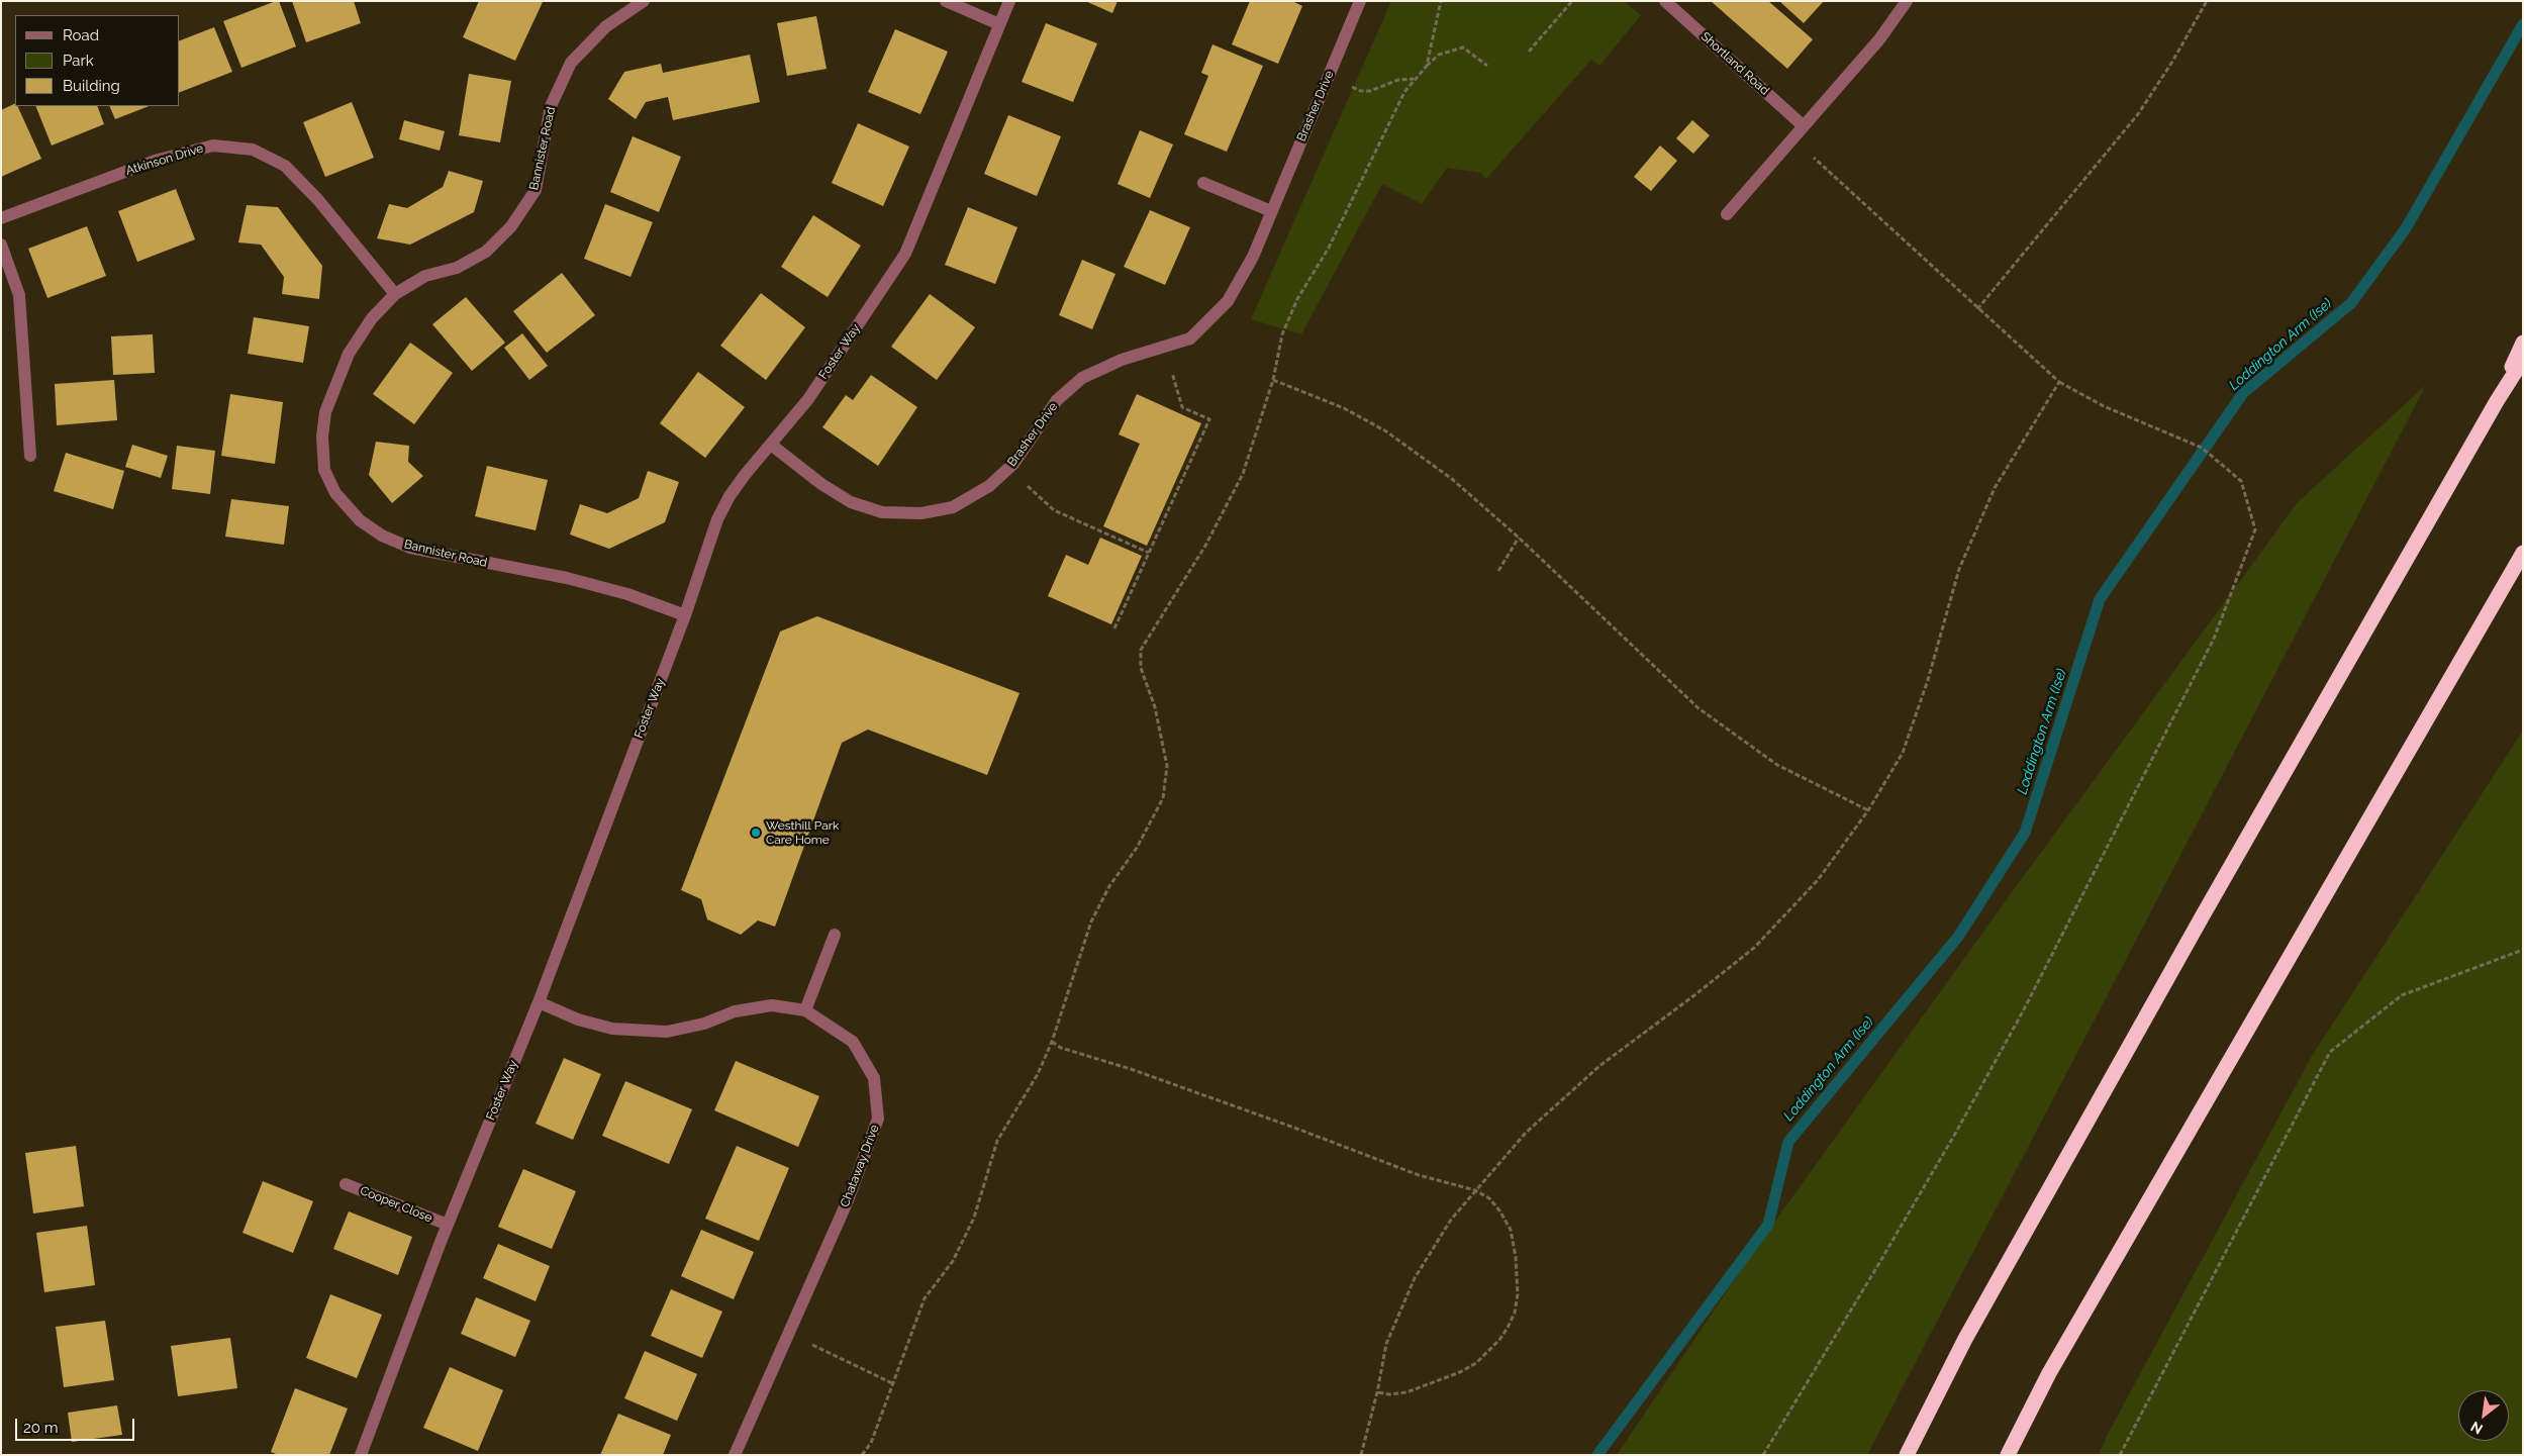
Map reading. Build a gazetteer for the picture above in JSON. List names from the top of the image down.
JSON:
{
  "streets": {
    "street": [
      "Shortland Road",
      "Brasher Drive",
      "Bannister Road",
      "Atkinson Drive",
      "Foster Way",
      "Chataway Drive",
      "Cooper Close"
    ]
  },
  "crossings": [
    ["Brasher Drive", "Foster Way"],
    ["Bannister Road", "Atkinson Drive"],
    ["Bannister Road", "Foster Way"],
    ["Foster Way", "Chataway Drive"],
    ["Foster Way", "Cooper Close"]
  ],
  "water": ["Loddington Arm (Ise)"],
  "places": ["Westhill Park Care Home"],
  "legend": ["Road", "Park", "Building"],
  "scale_bar": "20 m",
  "north": "bottom left"
}
